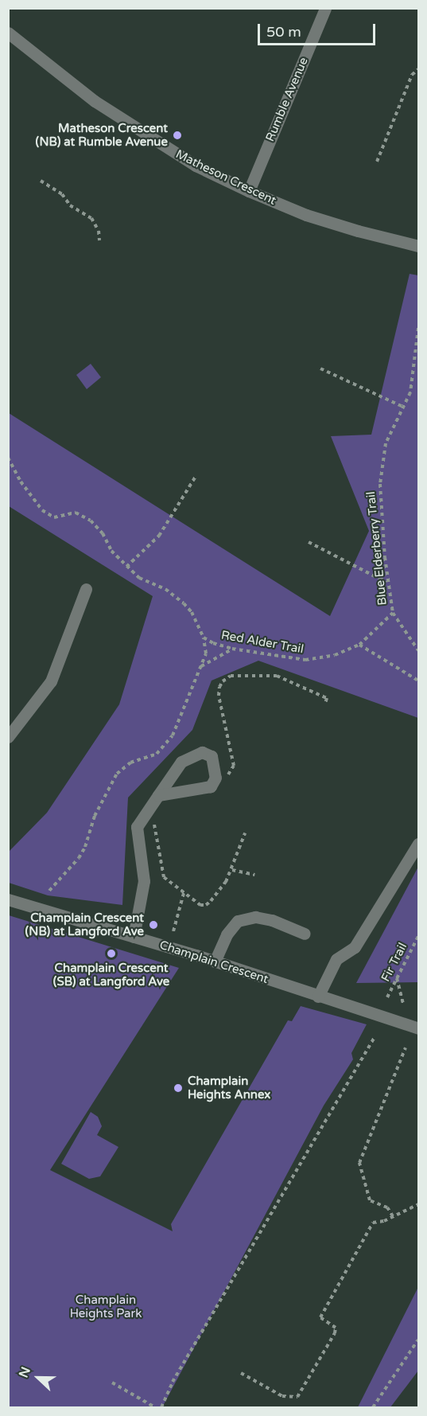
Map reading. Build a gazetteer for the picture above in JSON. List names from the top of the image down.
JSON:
{
  "streets": {
    "street": ["Rumble Avenue", "Matheson Crescent", "Champlain Crescent"],
    "path": ["Blue Elderberry Trail", "Red Alder Trail", "Fir Trail"]
  },
  "crossings": [
    ["Rumble Avenue", "Matheson Crescent"]
  ],
  "parks": ["Champlain Heights Park"],
  "places": [
    "Matheson Crescent (NB) at Rumble Avenue",
    "Champlain Crescent (NB) at Langford Ave",
    "Champlain Crescent (SB) at Langford Ave",
    "Champlain Heights Annex"
  ],
  "scale_bar": "50 m",
  "north": "left"
}
